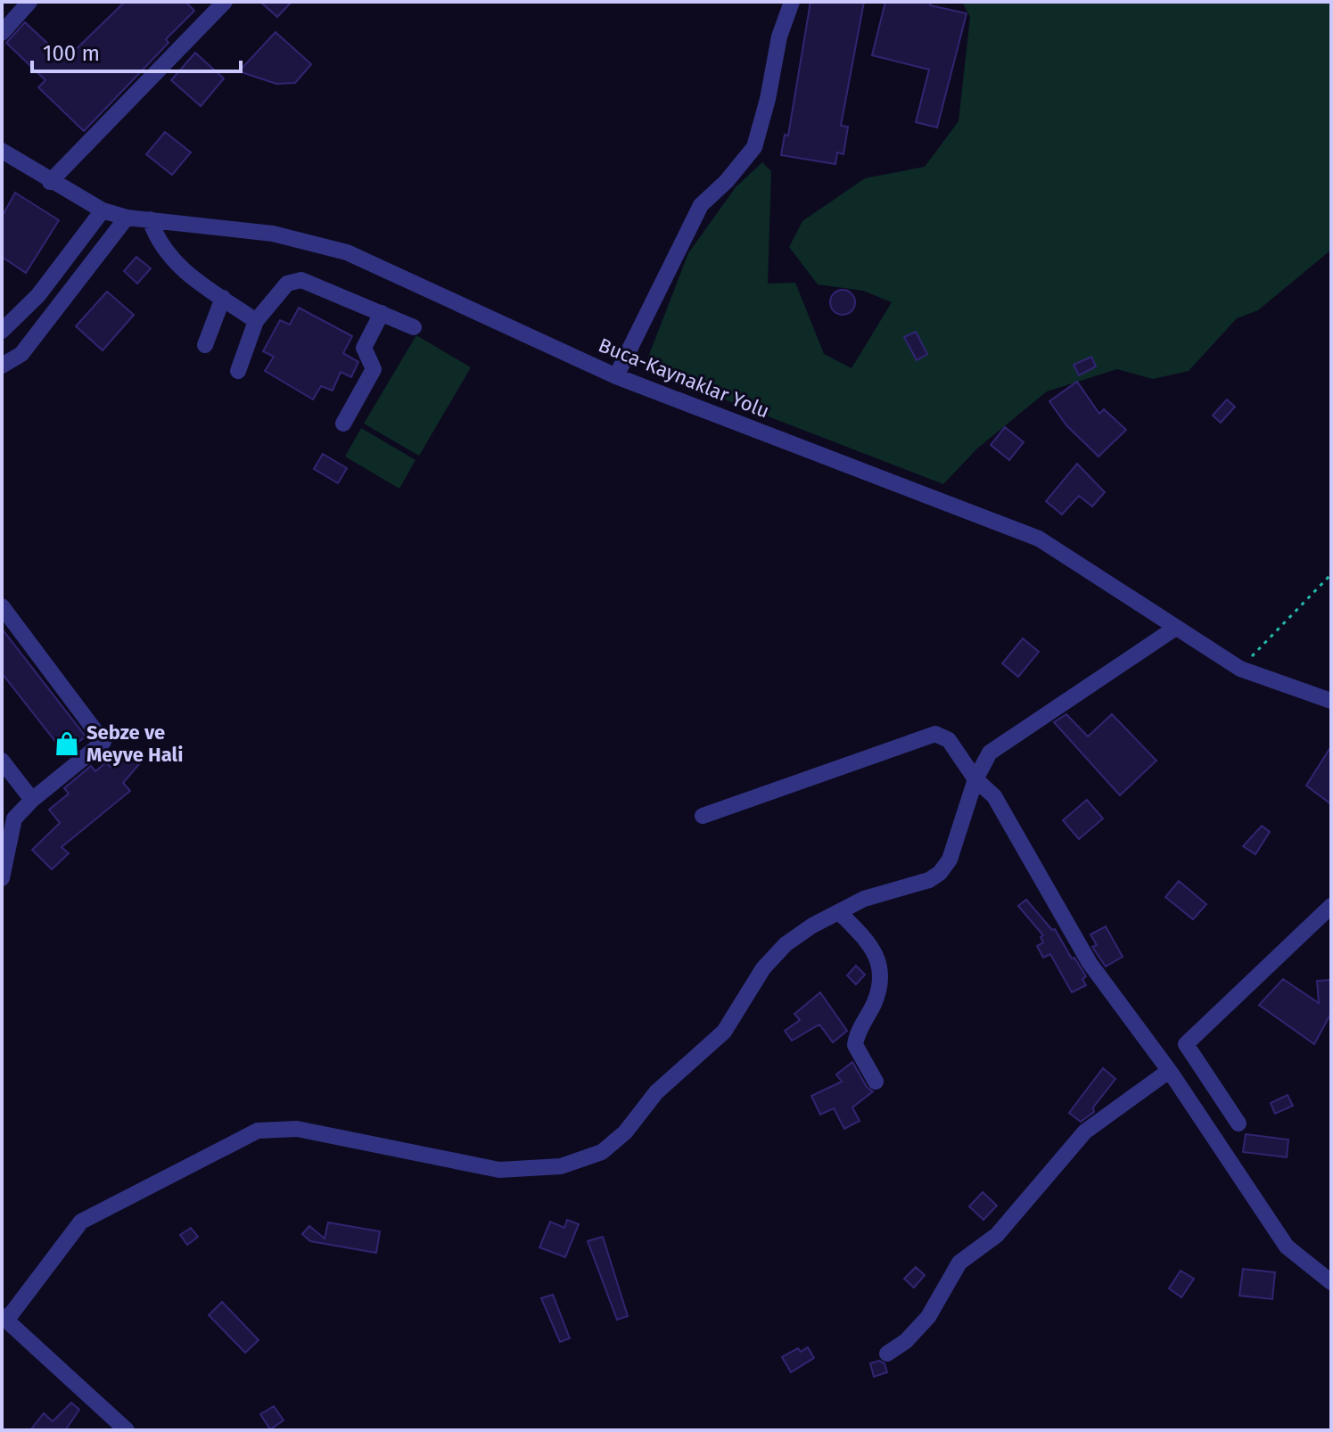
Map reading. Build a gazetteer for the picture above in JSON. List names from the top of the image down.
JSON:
{
  "streets": {
    "street": ["Buca-Kaynaklar Yolu"]
  },
  "places": {
    "shop": ["Sebze ve Meyve Hali"]
  },
  "scale_bar": "100 m"
}
